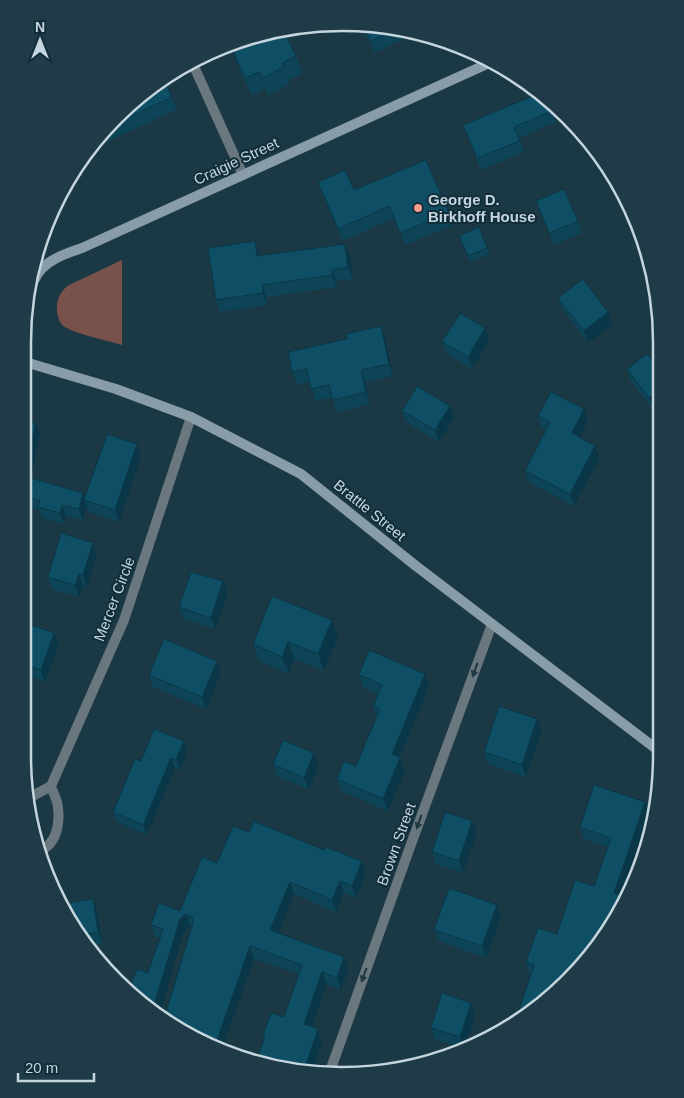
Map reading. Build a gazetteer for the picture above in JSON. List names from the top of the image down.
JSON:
{
  "streets": {
    "main road": ["Craigie Street", "Brattle Street"],
    "street": ["Mercer Circle", "Brown Street"]
  },
  "crossings": [
    ["Brattle Street", "Mercer Circle"],
    ["Brattle Street", "Brown Street"]
  ],
  "one_way": ["Brown Street"],
  "places": ["George D. Birkhoff House"],
  "scale_bar": "20 m",
  "north": "top"
}
